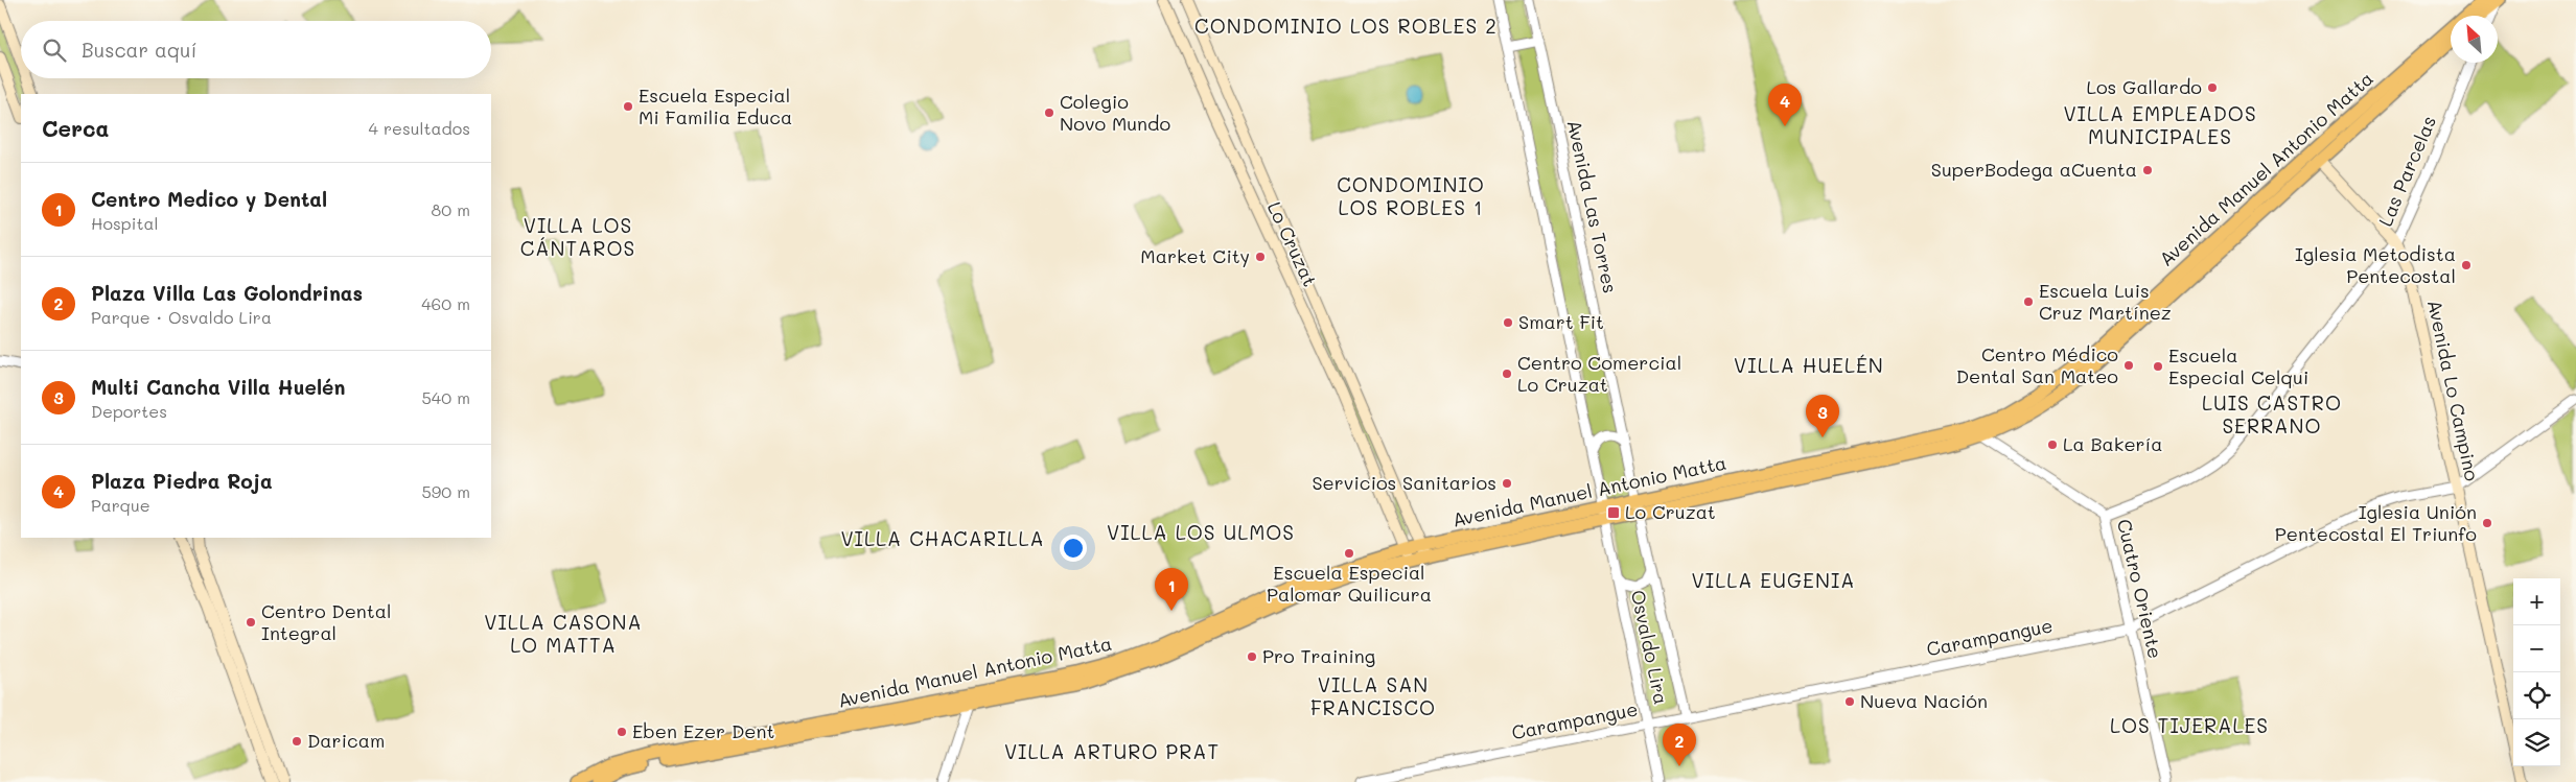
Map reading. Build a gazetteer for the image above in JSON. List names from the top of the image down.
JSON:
{
  "streets": {
    "main road": ["Avenida Manuel Antonio Matta", "Lo Cruzat", "Avenida Lo Campino"],
    "street": [
      "Las Parcelas",
      "Avenida Las Torres",
      "Cuatro Oriente",
      "Carampangue",
      "Osvaldo Lira"
    ]
  },
  "crossings": [
    ["Avenida Manuel Antonio Matta", "Avenida Las Torres"],
    ["Avenida Manuel Antonio Matta", "Lo Cruzat"],
    ["Avenida Manuel Antonio Matta", "Avenida Lo Campino"],
    ["Avenida Manuel Antonio Matta", "Cuatro Oriente"],
    ["Avenida Manuel Antonio Matta", "Osvaldo Lira"],
    ["Las Parcelas", "Avenida Lo Campino"],
    ["Las Parcelas", "Cuatro Oriente"],
    ["Avenida Las Torres", "Osvaldo Lira"],
    ["Avenida Lo Campino", "Carampangue"],
    ["Cuatro Oriente", "Carampangue"],
    ["Carampangue", "Osvaldo Lira"]
  ],
  "districts": [
    "CONDOMINIO LOS ROBLES 2",
    "VILLA EMPLEADOS MUNICIPALES",
    "CONDOMINIO LOS ROBLES 1",
    "VILLA LOS CÁNTAROS",
    "VILLA HUELÉN",
    "LUIS CASTRO SERRANO",
    "VILLA LOS ULMOS",
    "VILLA CHACARILLA",
    "VILLA EUGENIA",
    "VILLA CASONA LO MATTA",
    "VILLA SAN FRANCISCO",
    "LOS TIJERALES",
    "VILLA ARTURO PRAT"
  ],
  "places": {
    "other": [
      "Los Gallardo",
      "Escuela Especial Mi Familia Educa",
      "Colegio Novo Mundo",
      "SuperBodega aCuenta",
      "Market City",
      "Iglesia Metodista Pentecostal",
      "Escuela Luis Cruz Martínez",
      "Smart Fit",
      "Centro Médico Dental San Mateo",
      "Escuela Especial Celqui",
      "Centro Comercial Lo Cruzat",
      "La Bakería",
      "Servicios Sanitarios",
      "Iglesia Unión Pentecostal El Triunfo",
      "Escuela Especial Palomar Quilicura",
      "Centro Dental Integral",
      "Pro Training",
      "Nueva Nación",
      "Eben Ezer Dent",
      "Daricam"
    ],
    "transit": ["Lo Cruzat"]
  },
  "north": "top left",
  "page": {
    "search": "Buscar aquí",
    "pins": [
      "4",
      "3",
      "1",
      "2"
    ],
    "heading": ["Cerca", "4 resultados"],
    "list": [
      {
        "mark": "1",
        "name": "Centro Medico y Dental",
        "note": "Hospital",
        "value": "80 m"
      },
      {
        "mark": "2",
        "name": "Plaza Villa Las Golondrinas",
        "note": "Parque · Osvaldo Lira",
        "value": "460 m"
      },
      {
        "mark": "3",
        "name": "Multi Cancha Villa Huelén",
        "note": "Deportes",
        "value": "540 m"
      },
      {
        "mark": "4",
        "name": "Plaza Piedra Roja",
        "note": "Parque",
        "value": "590 m"
      }
    ],
    "map_buttons": ["+", "−"]
  }
}
